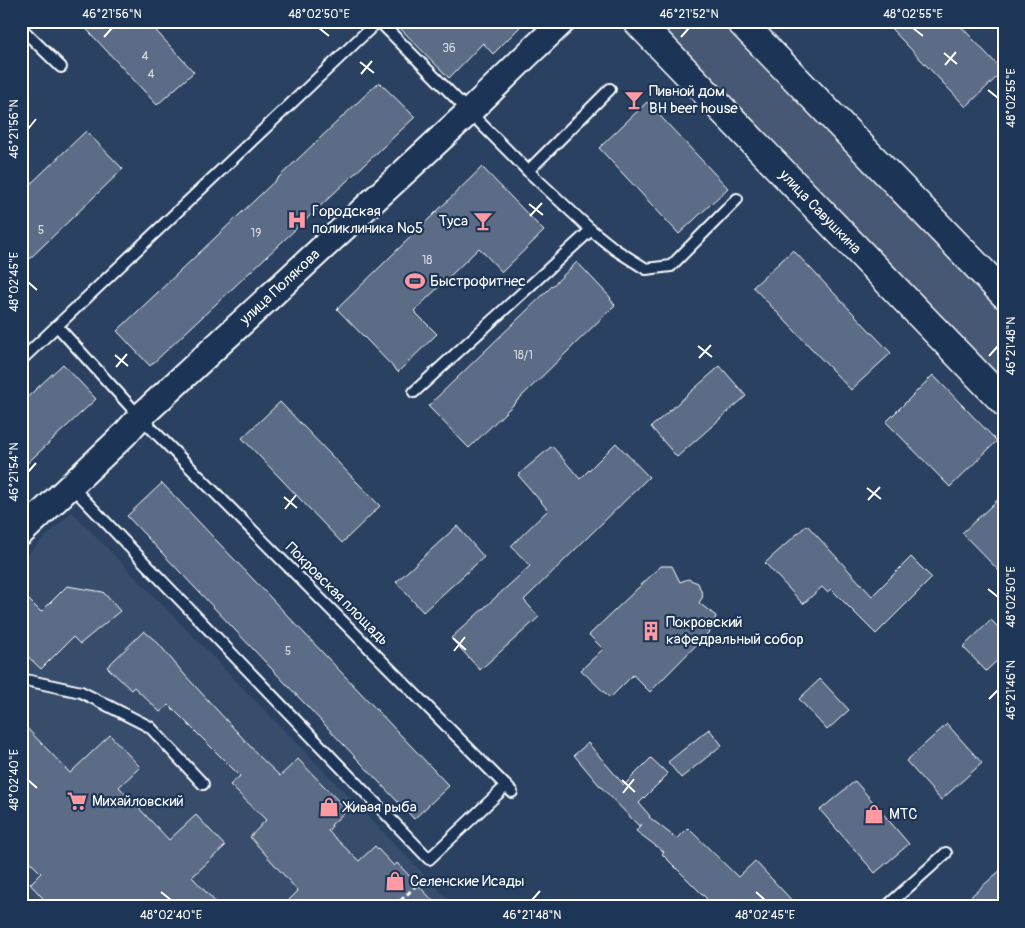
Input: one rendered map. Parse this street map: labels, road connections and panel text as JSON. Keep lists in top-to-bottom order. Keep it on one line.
{"streets":{"highway":["улица Савушкина"],"street":["улица Полякова"],"lane":["Покровская площадь"]},"crossings":[["улица Полякова","Покровская площадь"]],"places":{"bar":["Пивной дом BH beer house","Туса"],"hospital":["Городская поликлиника №5"],"sports":["Быстрофитнес"],"building":["Покровский кафедральный собор"],"supermarket":["Михайловский"],"shop":["Живая рыба","МТС","Селенские Исады"]},"house_numbers":["36","4","4","5","19","18","18/1","5"],"coordinates":["46°21'56\"N","48°02'50\"E","46°21'52\"N","48°02'55\"E","48°02'45\"E","46°21'48\"N","46°21'54\"N","46°21'46\"N","48°02'40\"E"]}
